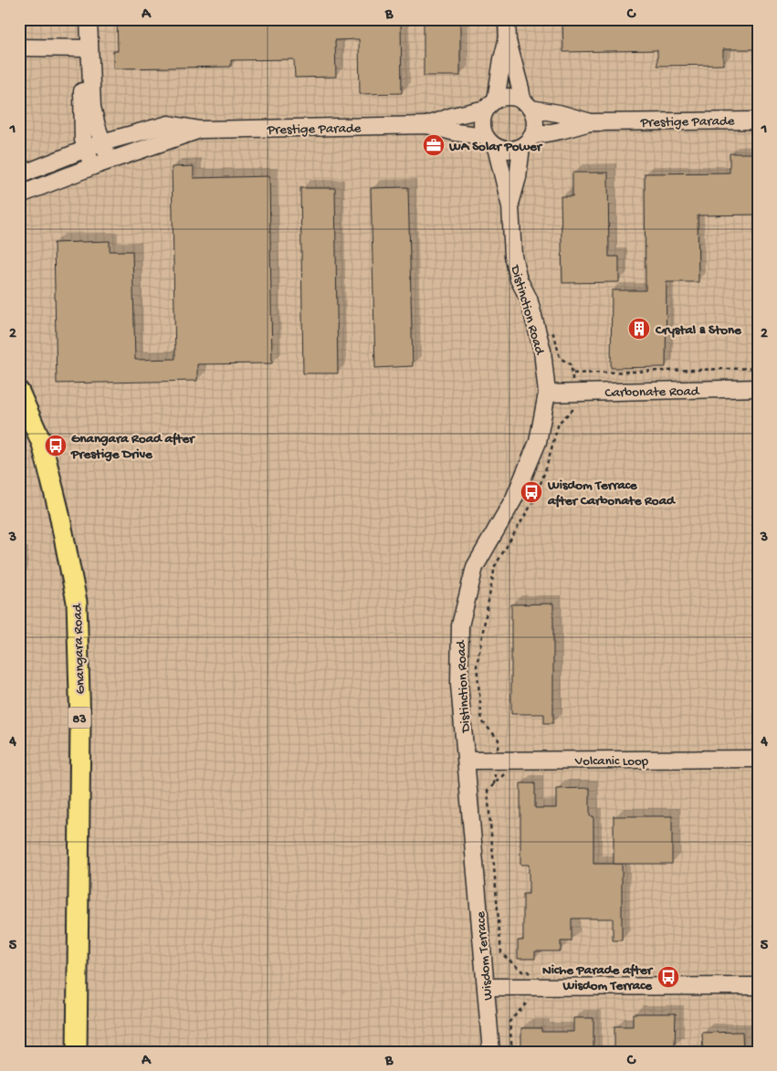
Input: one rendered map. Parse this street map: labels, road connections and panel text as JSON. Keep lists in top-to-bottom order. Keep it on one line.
{"streets":{"main road":["Gnangara Road","83"],"street":["Prestige Parade","Distinction Road","Carbonate Road","Volcanic Loop","Wisdom Terrace"]},"crossings":[["Prestige Parade","Distinction Road"],["Distinction Road","Carbonate Road"],["Distinction Road","Volcanic Loop"],["Distinction Road","Wisdom Terrace"]],"places":{"office":["WA Solar Power"],"building":["Crystal & Stone"],"bus stop":["Gnangara Road after Prestige Drive","Wisdom Terrace after Carbonate Road","Niche Parade after Wisdom Terrace"]},"grid":{"columns":["A","B","C"],"rows":["1","2","3","4","5"]}}
